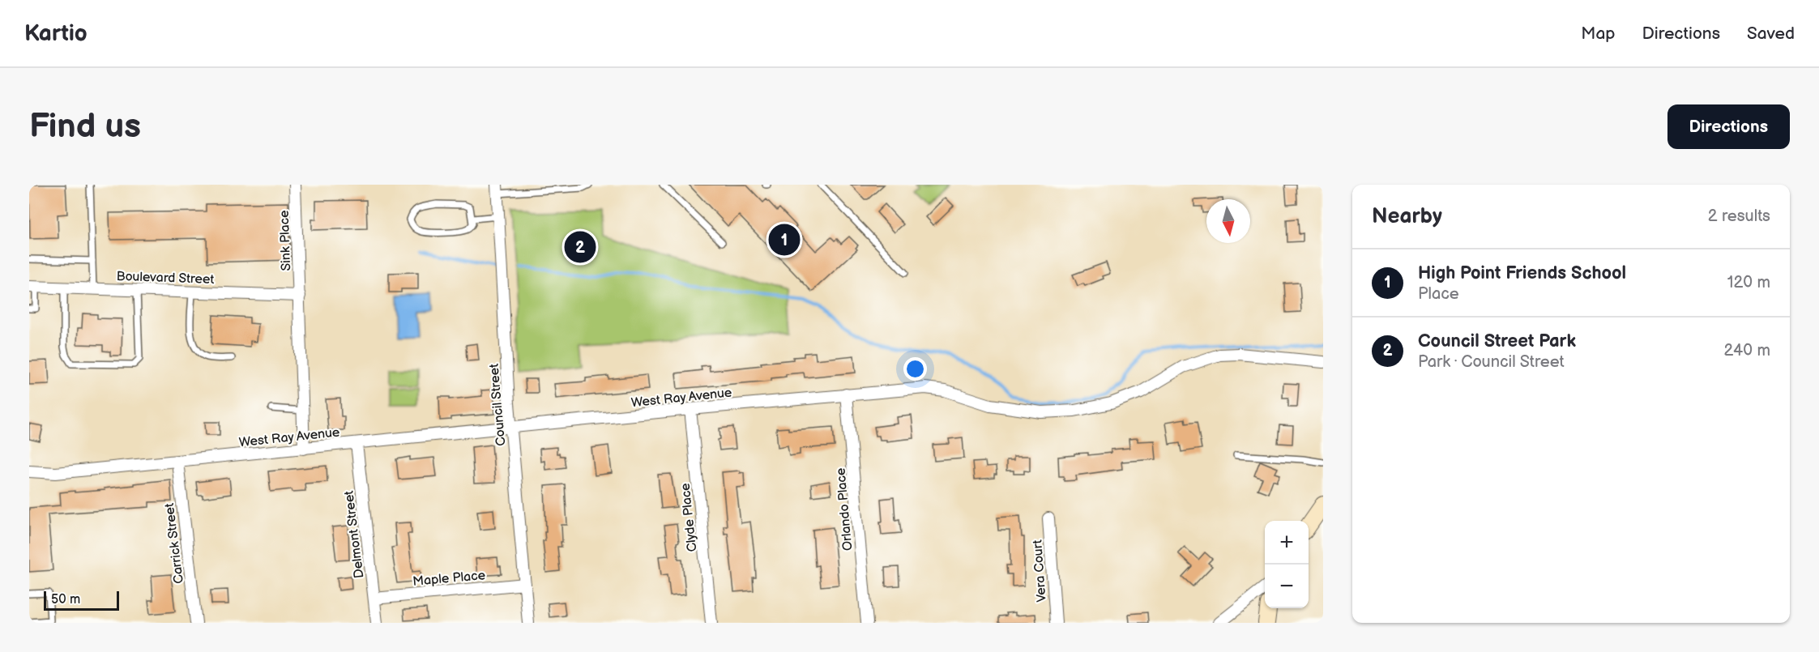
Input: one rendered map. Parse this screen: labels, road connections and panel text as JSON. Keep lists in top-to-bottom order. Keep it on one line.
{"streets":{"street":["Sink Place","Boulevard Street","West Ray Avenue","Council Street","Orlando Place","Clyde Place","Delmont Street","Carrick Street","Vera Court","Maple Place"]},"crossings":[["Sink Place","Boulevard Street"],["West Ray Avenue","Council Street"],["West Ray Avenue","Orlando Place"],["West Ray Avenue","Clyde Place"],["West Ray Avenue","Delmont Street"],["West Ray Avenue","Carrick Street"],["Council Street","Maple Place"],["Delmont Street","Maple Place"]],"scale_bar":"50 m","north":"bottom","page":{"header":"Kartio","nav":["Map","Directions","Saved"],"buttons":"Directions","title":"Find us","heading":["Nearby","2 results"],"pins":["1","2"],"list":[{"mark":"1","name":"High Point Friends School","note":"Place","value":"120 m"},{"mark":"2","name":"Council Street Park","note":"Park · Council Street","value":"240 m"}],"map_buttons":["+","−"],"scale":"50 m"}}
